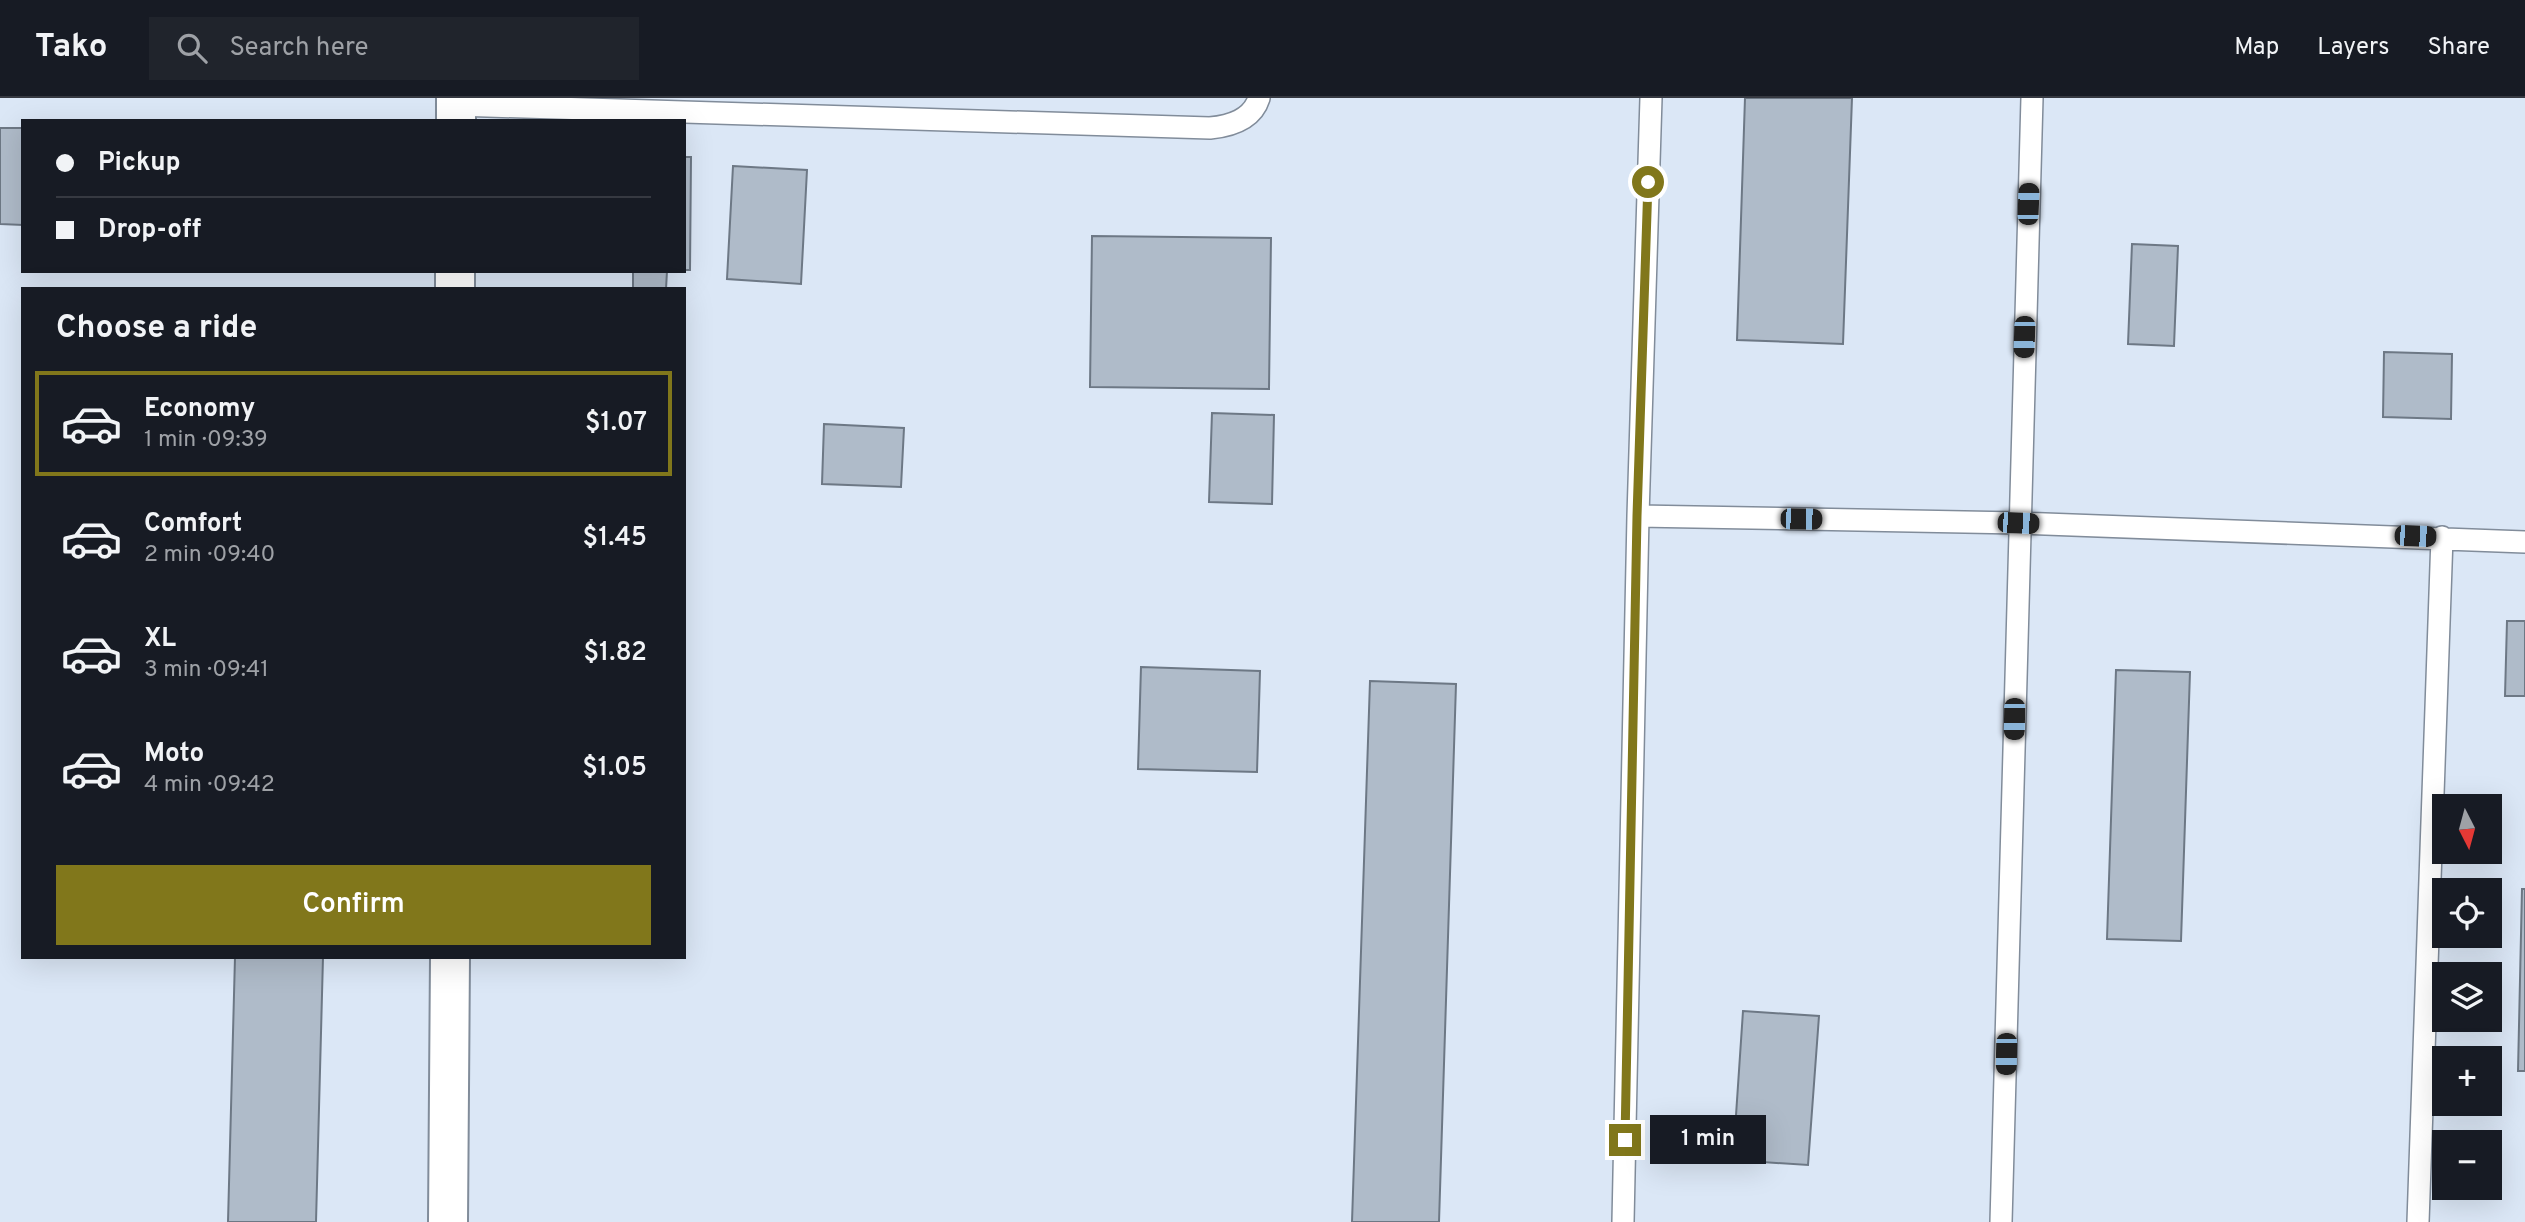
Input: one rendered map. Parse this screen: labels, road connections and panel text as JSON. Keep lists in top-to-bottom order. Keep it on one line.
{"north":"bottom","page":{"header":"Tako","search":"Search here","nav":["Map","Layers","Share"],"banner":["Pickup","Drop-off"],"heading":"Choose a ride","list":[{"name":"Economy","note":"1 min · 09:39","value":"$1.07"},{"name":"Comfort","note":"2 min · 09:40","value":"$1.45"},{"name":"XL","note":"3 min · 09:41","value":"$1.82"},{"name":"Moto","note":"4 min · 09:42","value":"$1.05"}],"map_buttons":["+","−"],"buttons":"Confirm","bubble":"1 min"}}
